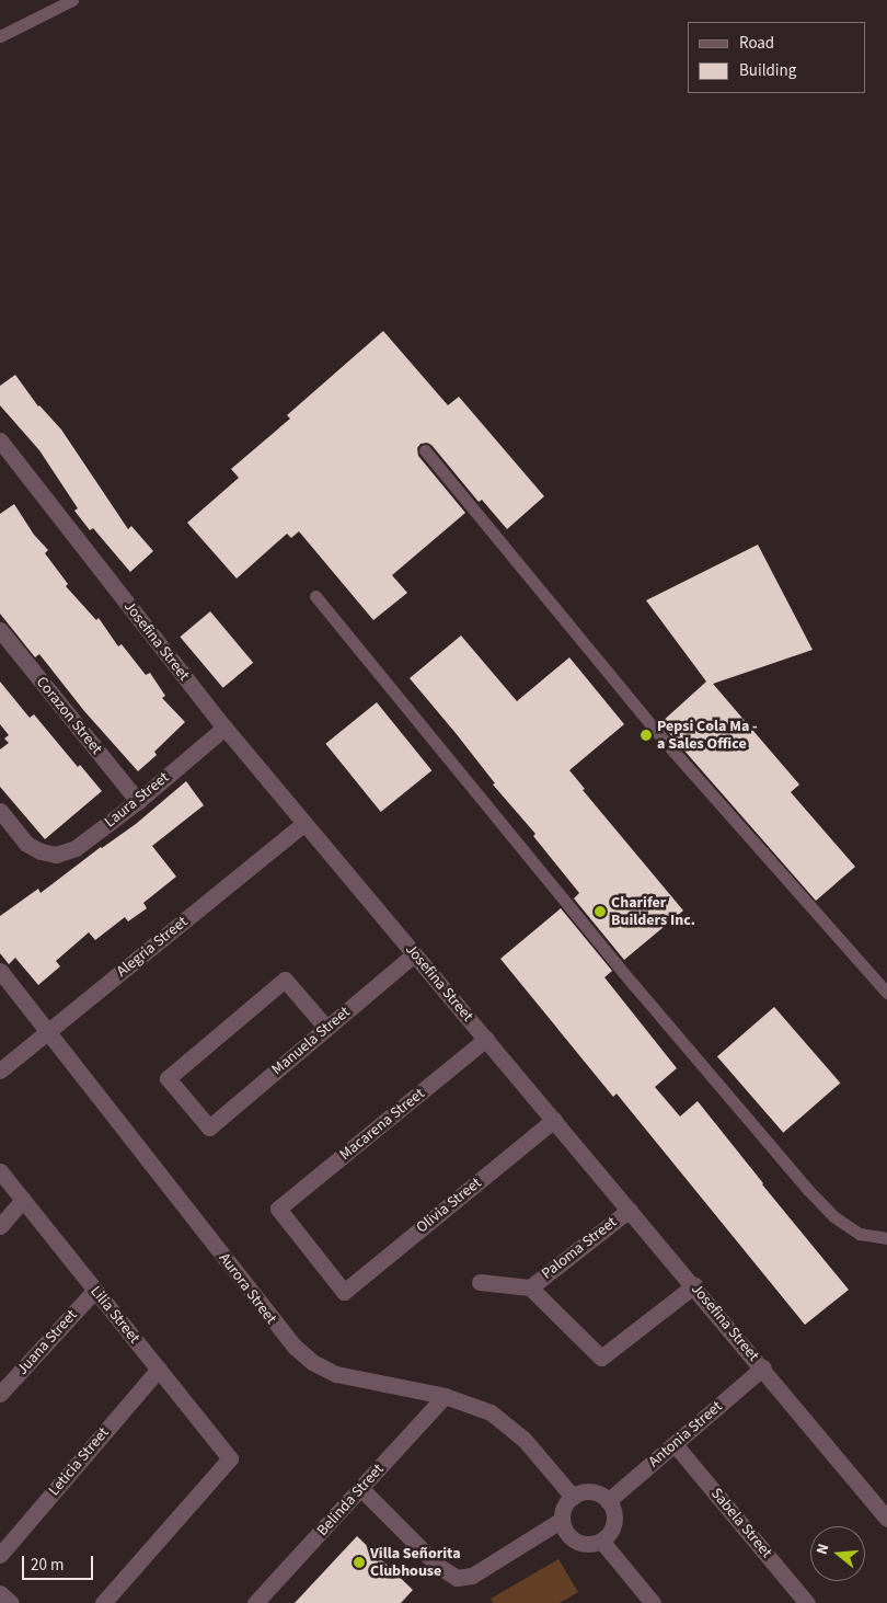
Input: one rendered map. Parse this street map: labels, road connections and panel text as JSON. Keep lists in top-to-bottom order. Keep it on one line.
{"streets":{"street":["Josefina Street","Corazon Street","Laura Street","Alegria Street","Manuela Street","Macarena Street","Olivia Street","Paloma Street","Aurora Street","Lilia Street","Juana Street","Antonia Street","Leticia Street","Belinda Street","Sabela Street"]},"crossings":[["Josefina Street","Laura Street"],["Josefina Street","Alegria Street"],["Josefina Street","Manuela Street"],["Josefina Street","Macarena Street"],["Josefina Street","Olivia Street"],["Josefina Street","Paloma Street"],["Josefina Street","Antonia Street"],["Corazon Street","Laura Street"],["Alegria Street","Aurora Street"],["Macarena Street","Olivia Street"],["Aurora Street","Antonia Street"],["Aurora Street","Belinda Street"],["Lilia Street","Juana Street"],["Lilia Street","Leticia Street"],["Antonia Street","Sabela Street"]],"places":["Pepsi Cola Ma - a Sales Office","Charifer Builders Inc.","Villa Señorita Clubhouse"],"legend":["Road","Building"],"scale_bar":"20 m","north":"left"}
